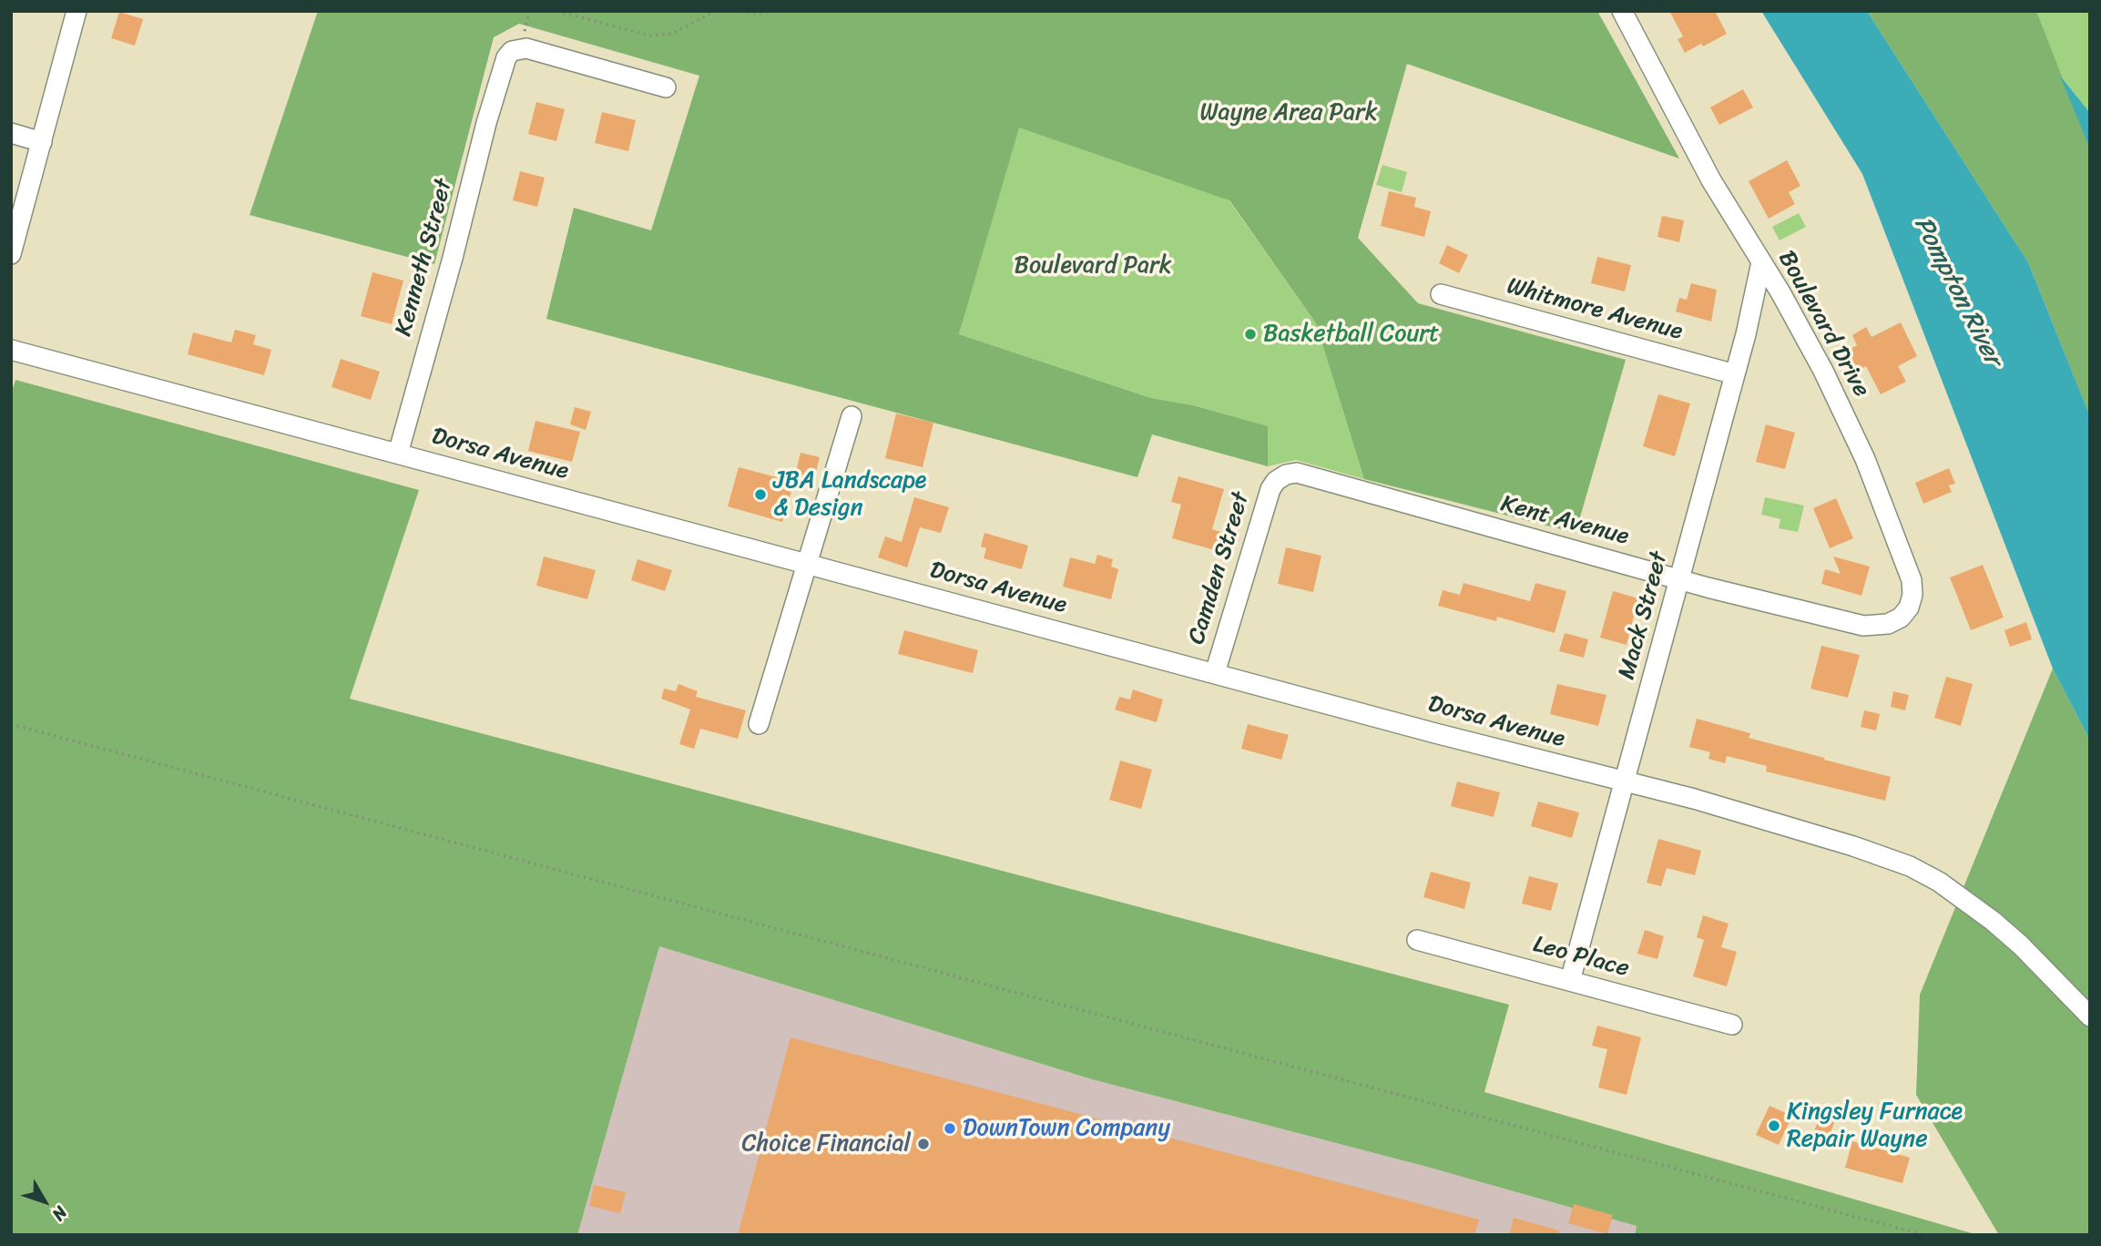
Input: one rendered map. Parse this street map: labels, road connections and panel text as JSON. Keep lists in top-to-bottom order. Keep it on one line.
{"streets":{"street":["Kenneth Street","Whitmore Avenue","Boulevard Drive","Dorsa Avenue","Kent Avenue","Camden Street","Mack Street","Leo Place"]},"crossings":[["Kenneth Street","Dorsa Avenue"],["Whitmore Avenue","Mack Street"],["Boulevard Drive","Kent Avenue"],["Boulevard Drive","Mack Street"],["Dorsa Avenue","Camden Street"],["Dorsa Avenue","Mack Street"],["Kent Avenue","Camden Street"],["Kent Avenue","Mack Street"],["Mack Street","Leo Place"]],"water":["Pompton River"],"parks":["Wayne Area Park","Boulevard Park"],"places":["Basketball Court","JBA Landscape & Design","Kingsley Furnace Repair Wayne","DownTown Company","Choice Financial"],"north":"bottom right"}
